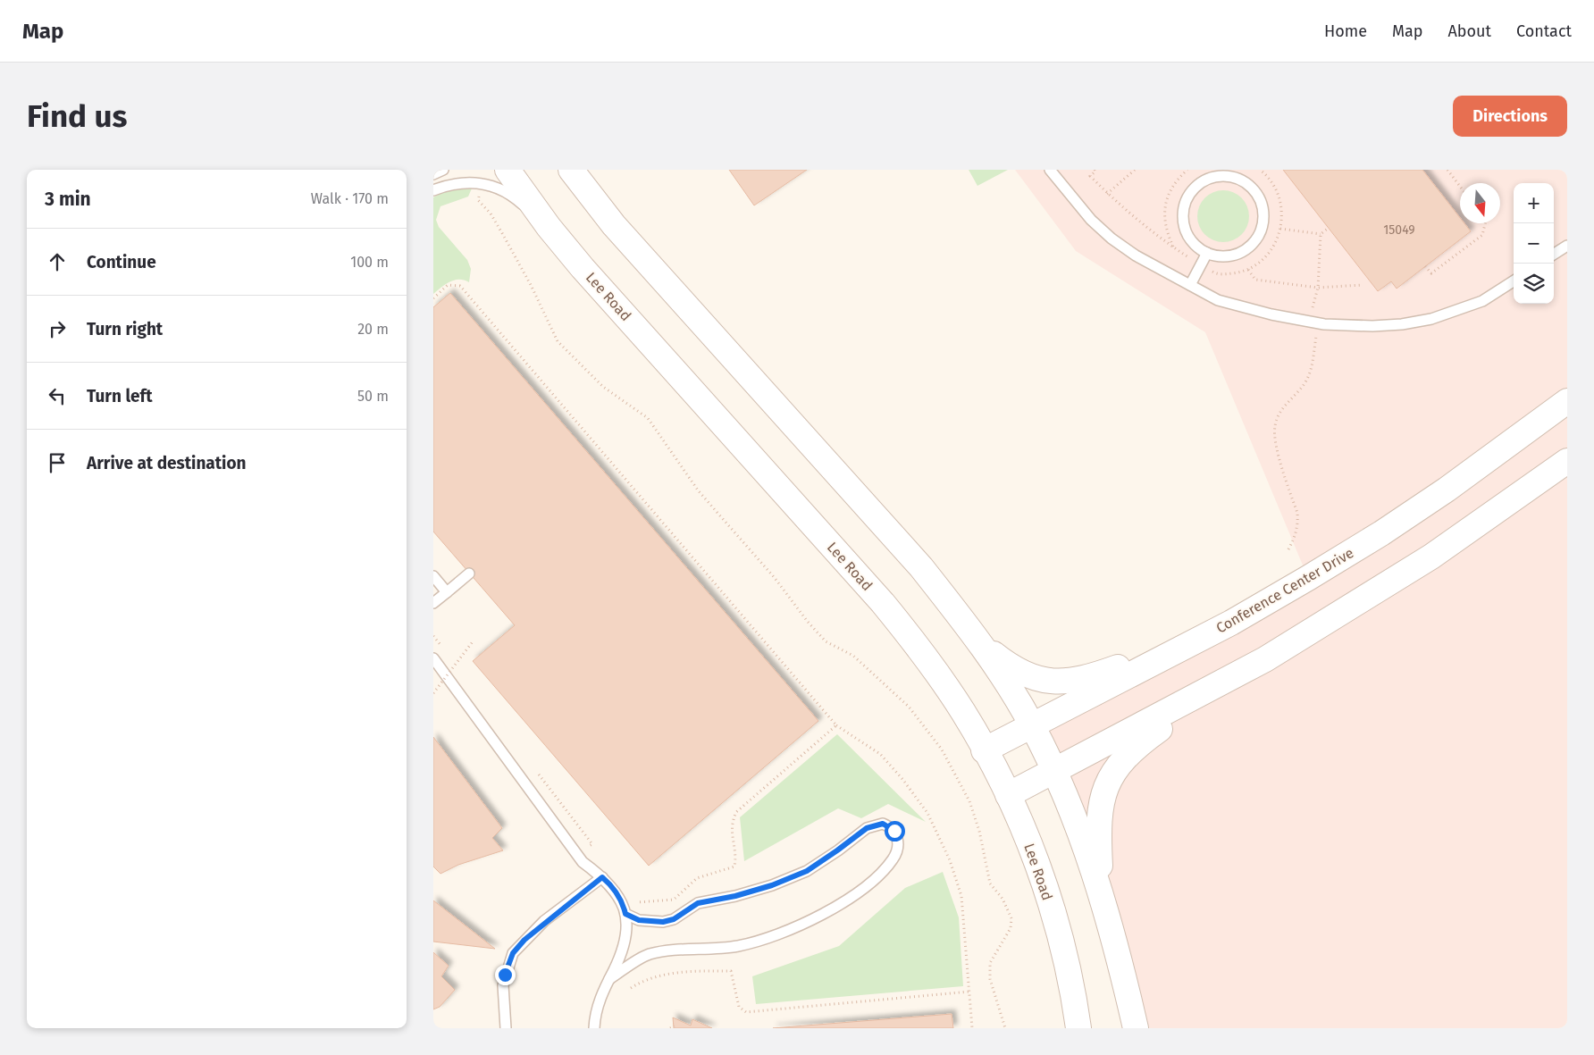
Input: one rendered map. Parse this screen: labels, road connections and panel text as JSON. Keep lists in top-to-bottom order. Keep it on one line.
{"streets":{"street":["Lee Road","Conference Center Drive"]},"crossings":[["Lee Road","Conference Center Drive"]],"house_numbers":["15049"],"north":"bottom","page":{"header":"Map","nav":["Home","Map","About","Contact"],"buttons":"Directions","title":"Find us","heading":["3 min","Walk · 170 m"],"map_buttons":["+","−"],"list":[["Continue","100 m"],["Turn right","20 m"],["Turn left","50 m"],"Arrive at destination"]}}
